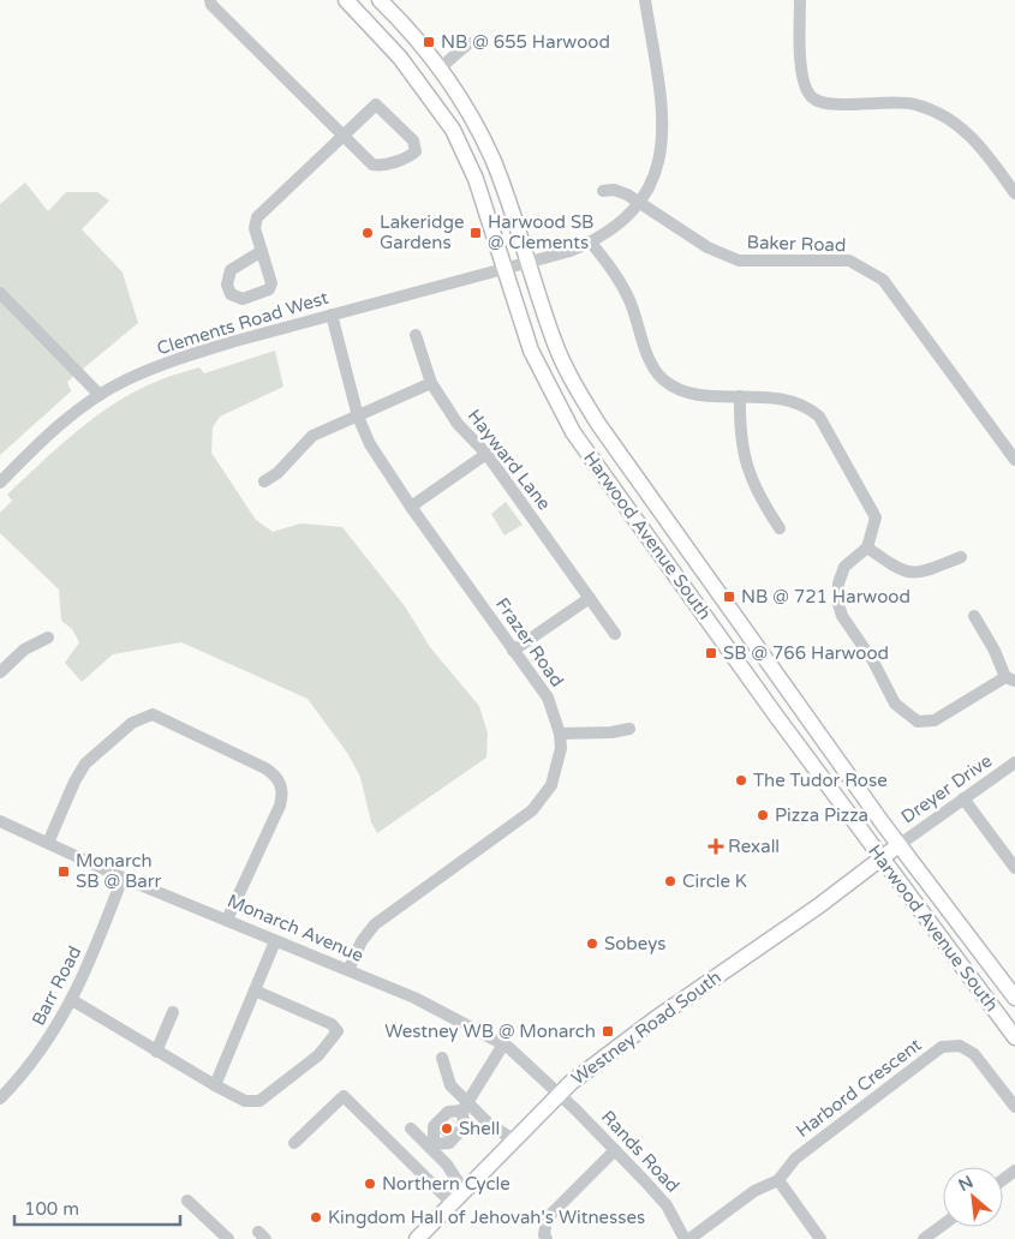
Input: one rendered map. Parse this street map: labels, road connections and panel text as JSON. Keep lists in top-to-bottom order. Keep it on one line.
{"streets":{"main road":["Harwood Avenue South","Westney Road South"],"street":["Baker Road","Clements Road West","Hayward Lane","Frazer Road","Dreyer Drive","Monarch Avenue","Barr Road","Harbord Crescent","Rands Road"]},"crossings":[["Baker Road","Clements Road West"],["Clements Road West","Harwood Avenue South"],["Clements Road West","Frazer Road"],["Harwood Avenue South","Dreyer Drive"],["Harwood Avenue South","Westney Road South"],["Frazer Road","Monarch Avenue"],["Dreyer Drive","Westney Road South"],["Monarch Avenue","Barr Road"],["Monarch Avenue","Westney Road South"],["Monarch Avenue","Rands Road"],["Westney Road South","Rands Road"]],"places":{"transit":["NB @ 655 Harwood","Harwood SB @ Clements","NB @ 721 Harwood","SB @ 766 Harwood","Monarch SB @ Barr","Westney WB @ Monarch"],"other":["Lakeridge Gardens","The Tudor Rose","Pizza Pizza","Circle K","Sobeys","Shell","Northern Cycle","Kingdom Hall of Jehovah's Witnesses"],"health":["Rexall"]},"scale_bar":"100 m","north":"top left"}
